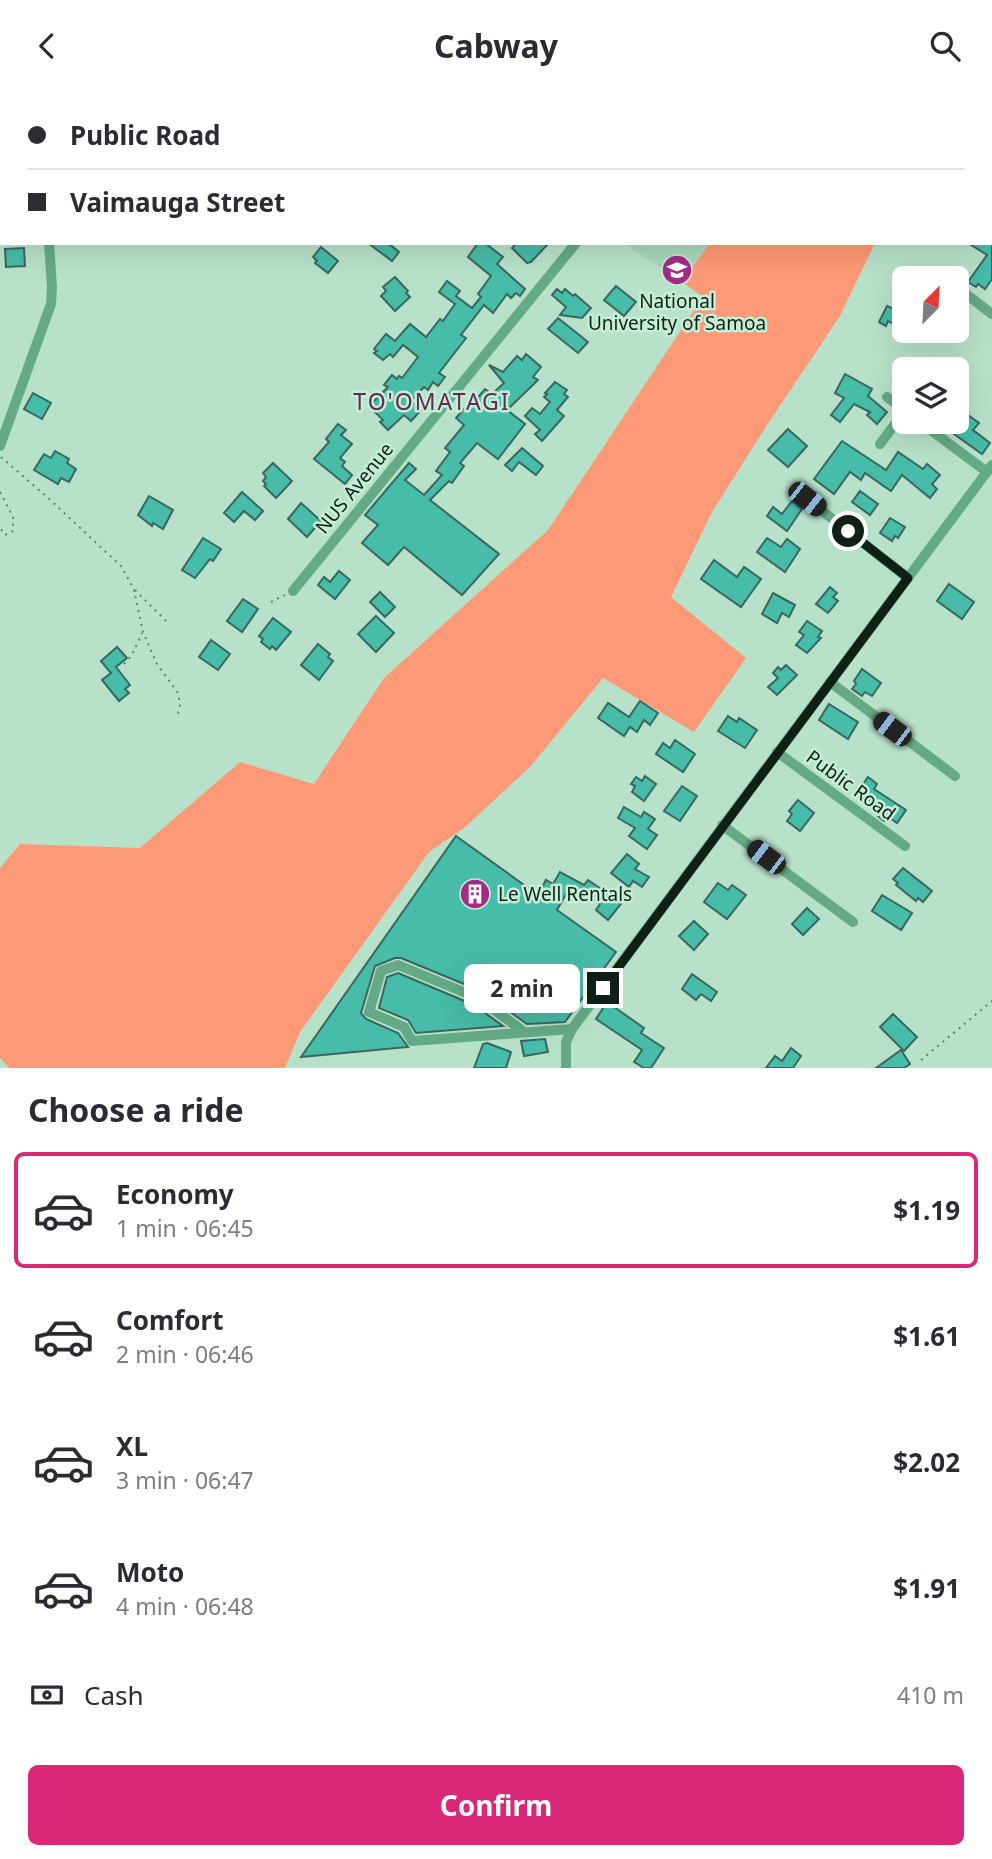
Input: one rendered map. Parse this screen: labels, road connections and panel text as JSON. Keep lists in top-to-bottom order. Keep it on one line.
{"streets":{"street":["NUS Avenue","Public Road"]},"districts":["TO'OMATAGI"],"places":{"school or university":["National University of Samoa"],"building":["Le Well Rentals"]},"north":"top right","page":{"header":"Cabway","banner":["Public Road","Vaimauga Street"],"bubble":"2 min","heading":"Choose a ride","list":[{"name":"Economy","note":"1 min · 06:45","value":"$1.19"},{"name":"Comfort","note":"2 min · 06:46","value":"$1.61"},{"name":"XL","note":"3 min · 06:47","value":"$2.02"},{"name":"Moto","note":"4 min · 06:48","value":"$1.91"}],"pay":["Cash","410 m"],"buttons":"Confirm"}}
